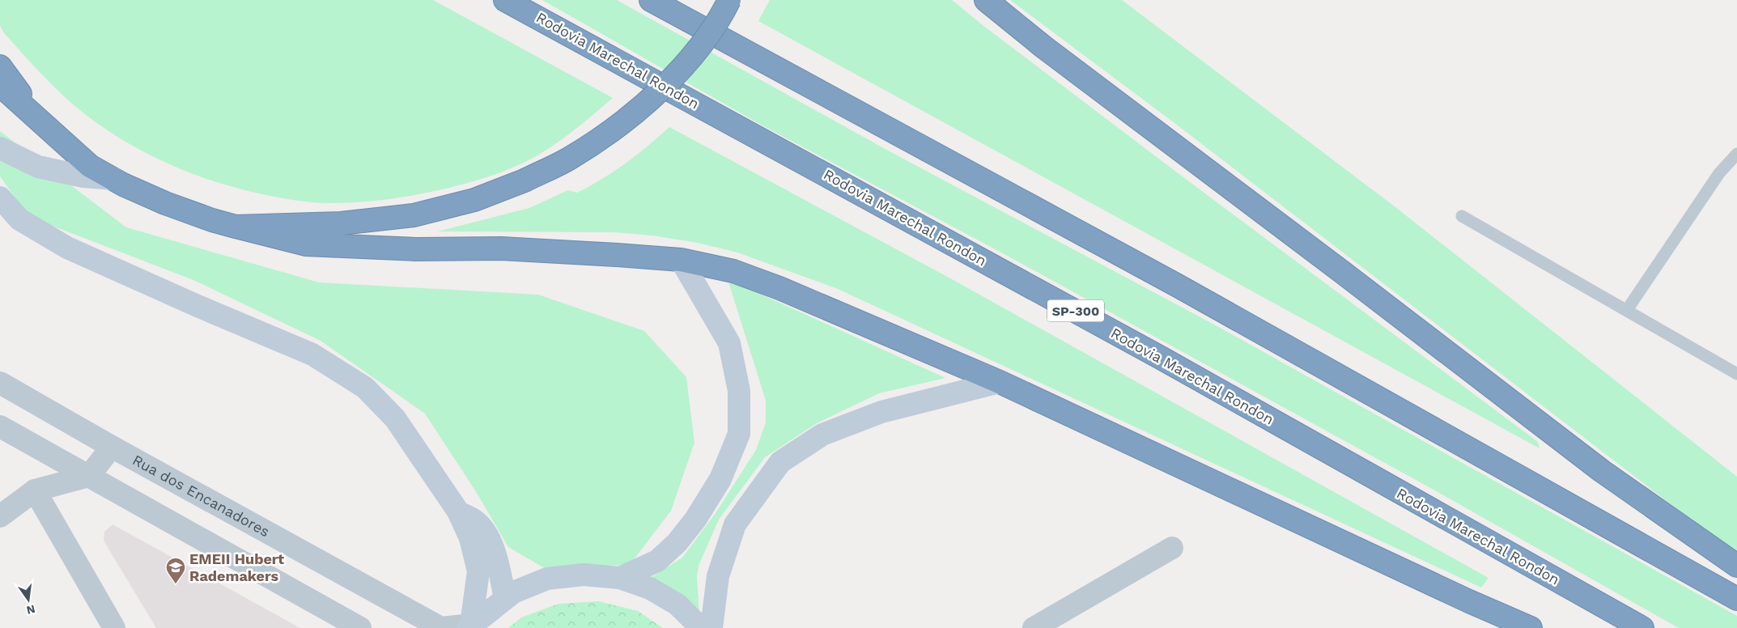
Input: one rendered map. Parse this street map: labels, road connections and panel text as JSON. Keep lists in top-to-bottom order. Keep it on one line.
{"streets":{"highway":["Rodovia Marechal Rondon","SP-300"],"street":["Rua dos Encanadores"]},"places":{"school or university":["EMEII Hubert Rademakers"]},"north":"bottom"}
